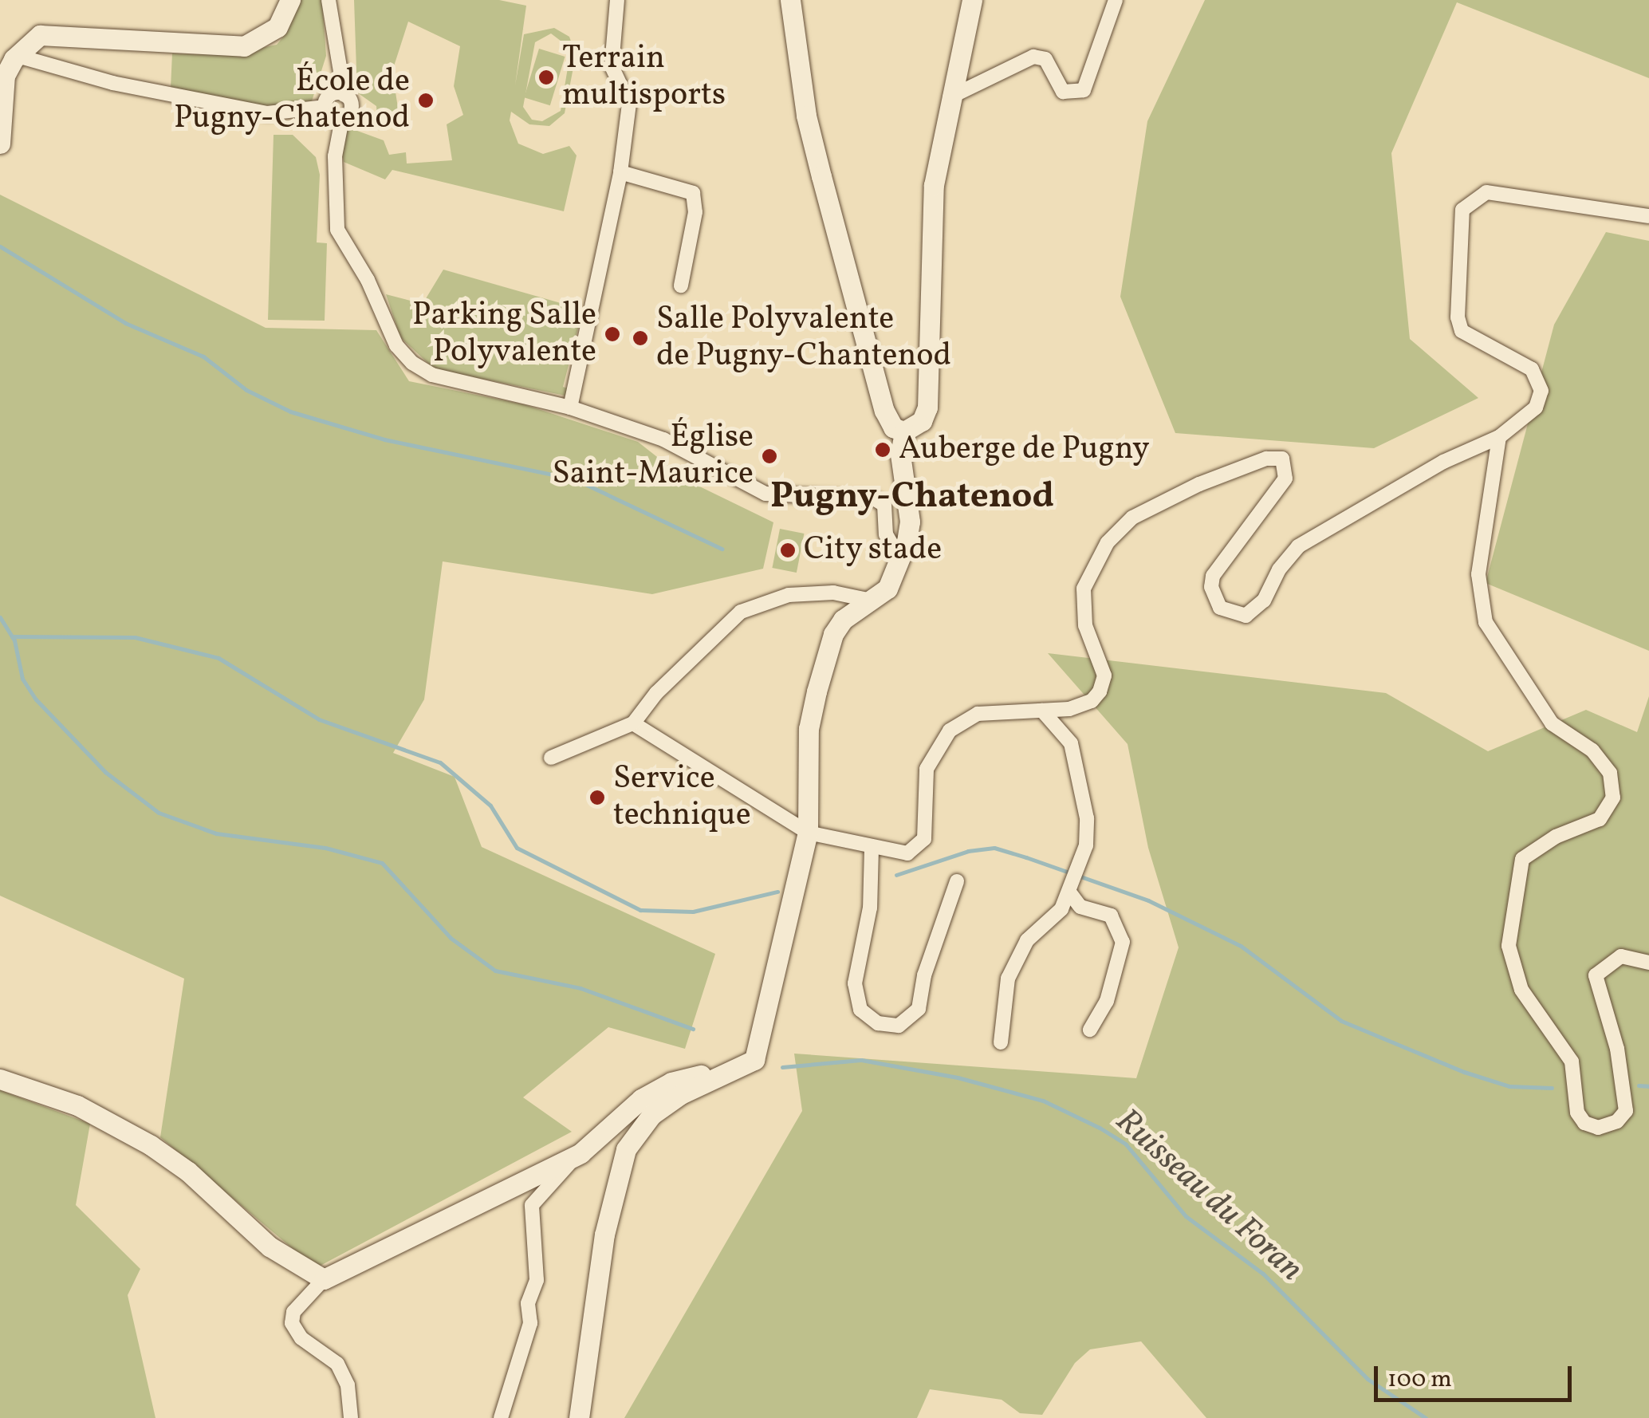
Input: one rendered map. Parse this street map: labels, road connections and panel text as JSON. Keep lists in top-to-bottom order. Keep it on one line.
{"districts":["Pugny-Chatenod"],"water":["Ruisseau du Foran"],"places":["Terrain multisports","École de Pugny-Chatenod","Parking Salle Polyvalente","Salle Polyvalente de Pugny-Chantenod","Auberge de Pugny","Église Saint-Maurice","City stade","Service technique"],"scale_bar":"100 m"}
